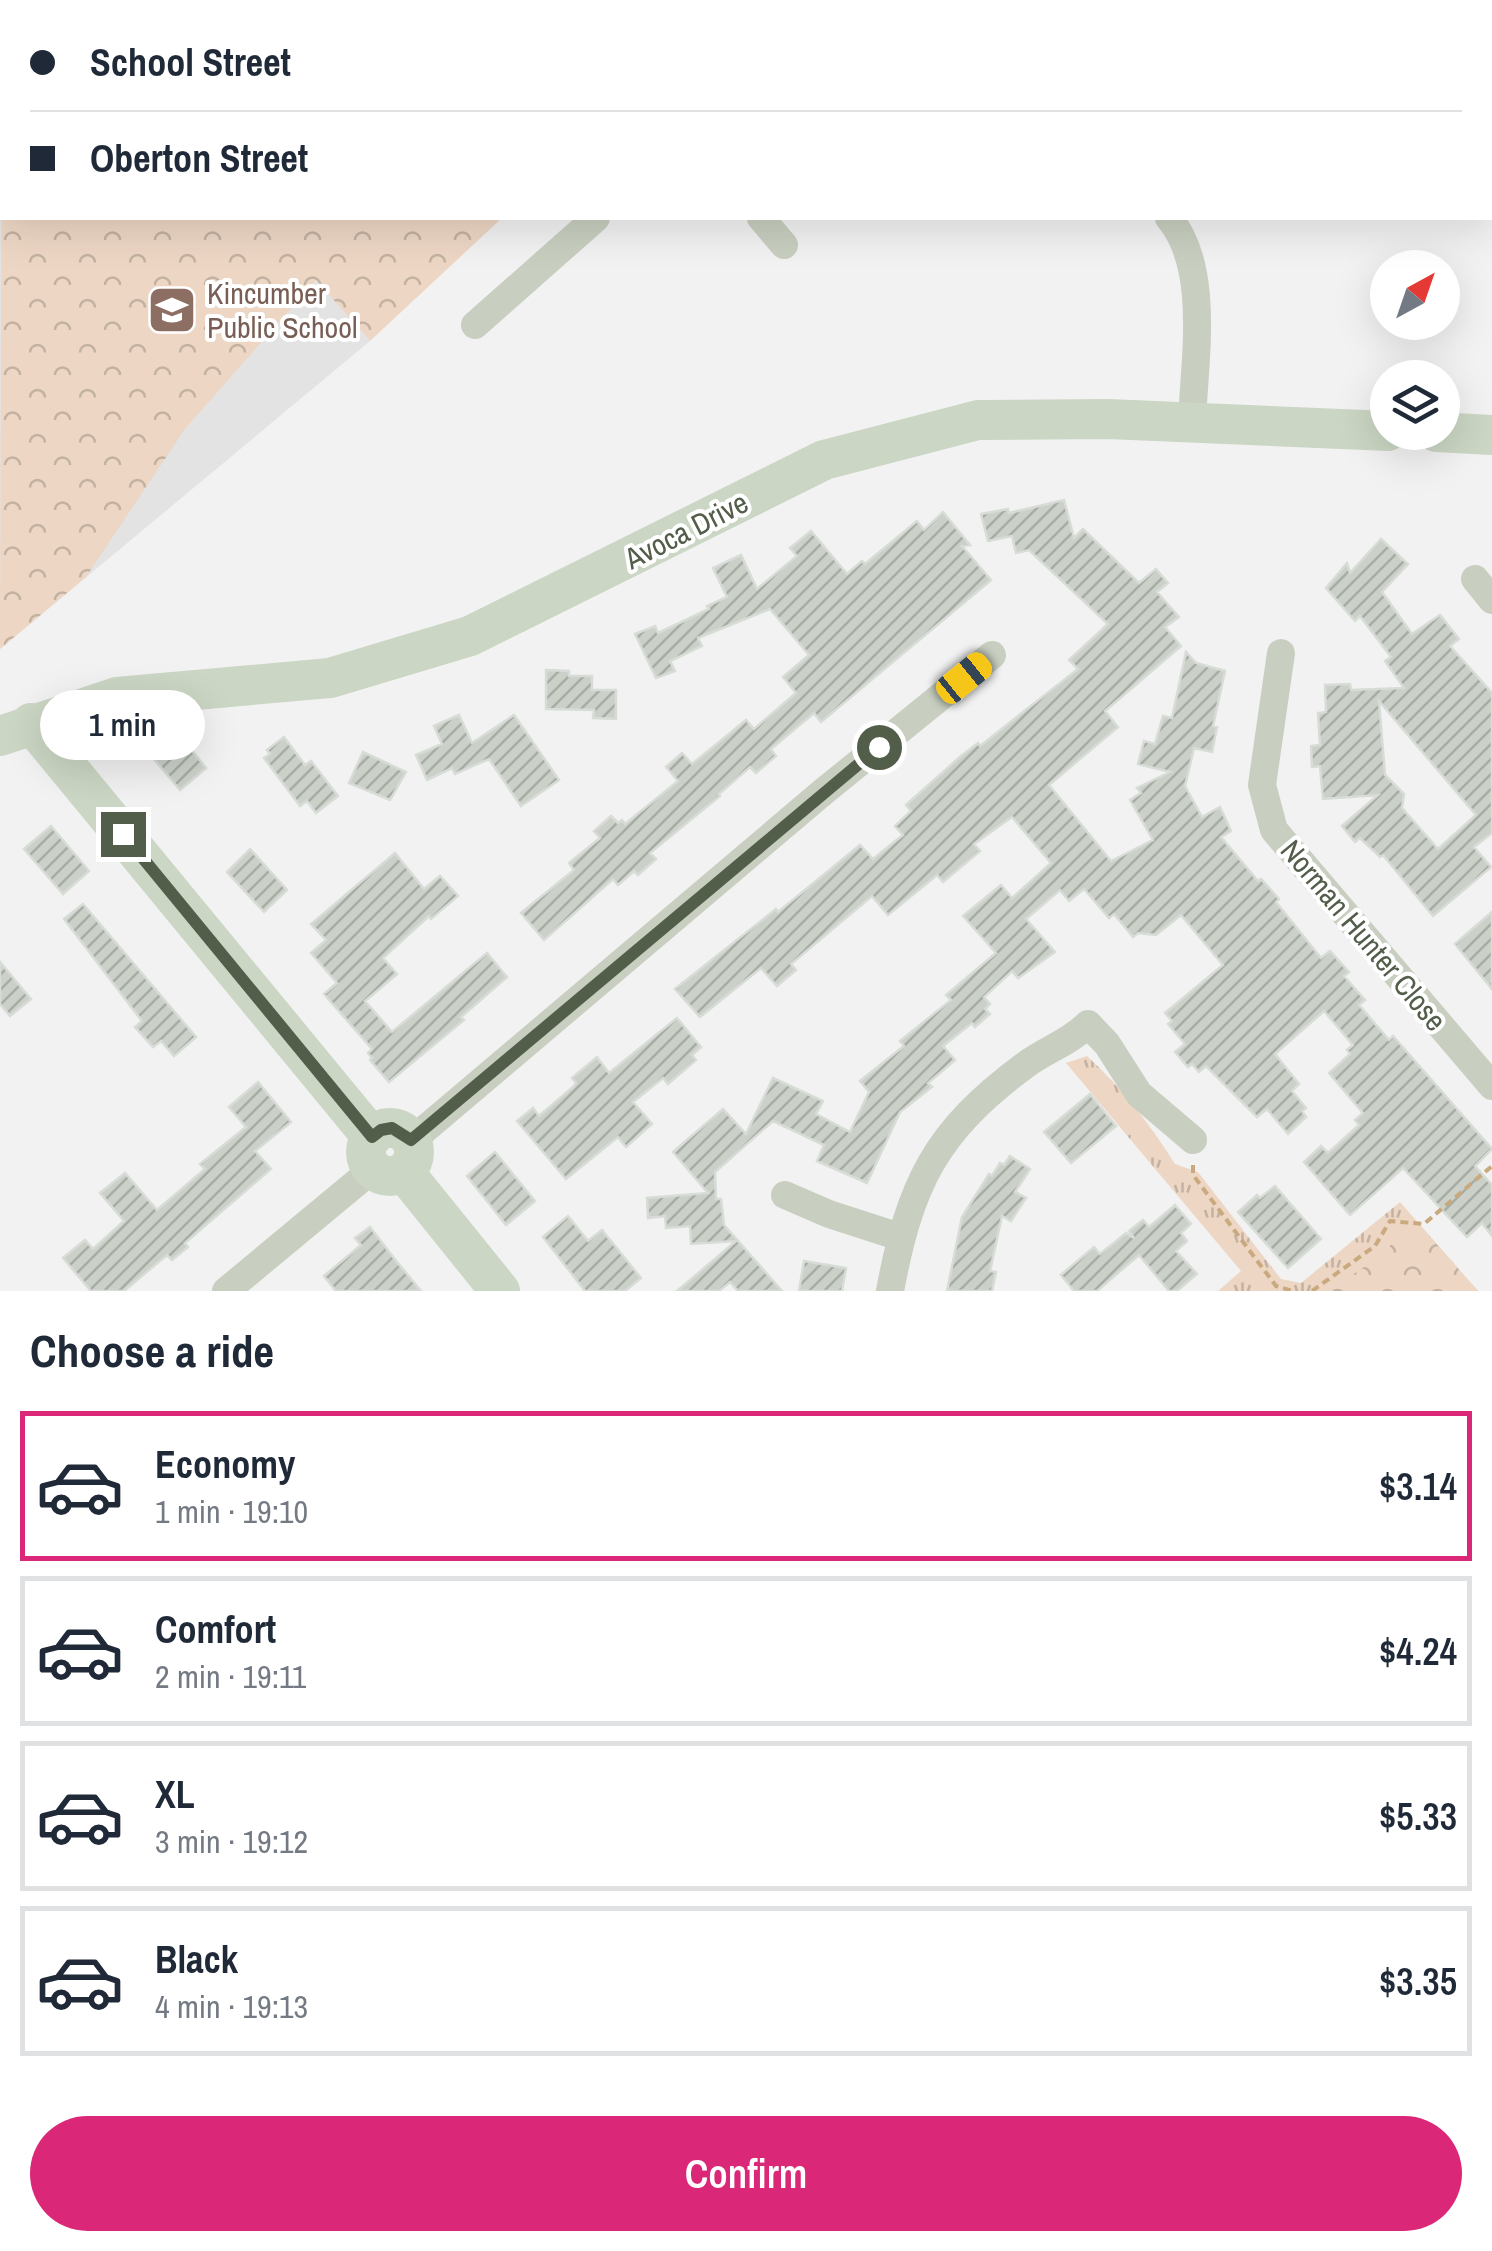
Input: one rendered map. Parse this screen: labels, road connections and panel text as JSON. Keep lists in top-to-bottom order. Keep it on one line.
{"streets":{"main road":["Avoca Drive"],"street":["Norman Hunter Close"]},"places":{"school or university":["Kincumber Public School"]},"north":"top right","page":{"banner":["School Street","Oberton Street"],"bubble":"1 min","heading":"Choose a ride","list":[{"name":"Economy","note":"1 min · 19:10","value":"$3.14"},{"name":"Comfort","note":"2 min · 19:11","value":"$4.24"},{"name":"XL","note":"3 min · 19:12","value":"$5.33"},{"name":"Black","note":"4 min · 19:13","value":"$3.35"}],"buttons":"Confirm"}}
